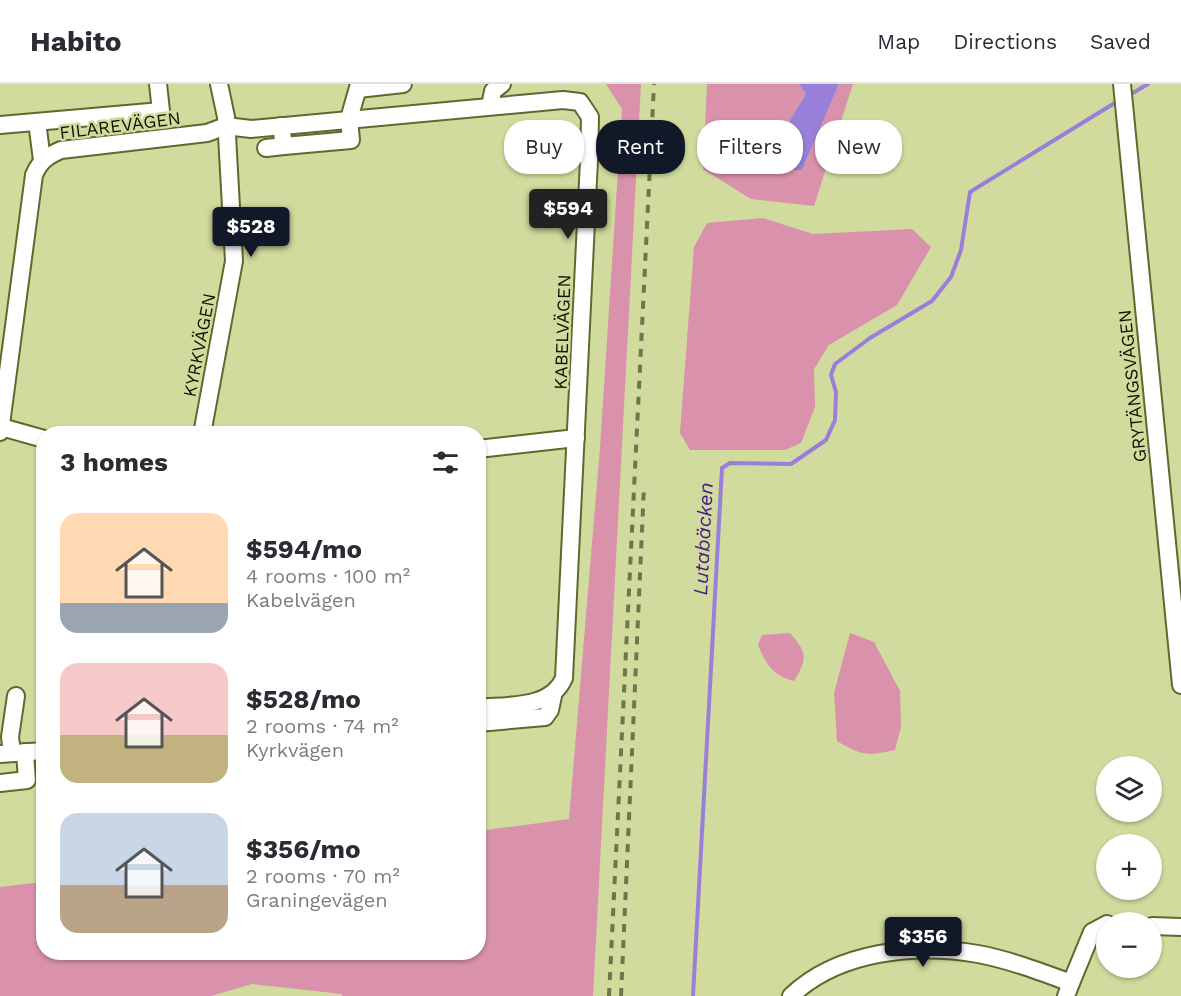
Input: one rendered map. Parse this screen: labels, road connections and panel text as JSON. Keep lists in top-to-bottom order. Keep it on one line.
{"streets":{"street":["FILAREVÄGEN","KABELVÄGEN","KYRKVÄGEN","GRYTÄNGSVÄGEN"]},"crossings":[["FILAREVÄGEN","KABELVÄGEN"],["FILAREVÄGEN","KYRKVÄGEN"],["KABELVÄGEN","KYRKVÄGEN"]],"water":["Lutabäcken"],"page":{"header":"Habito","nav":["Map","Directions","Saved"],"chip":["Buy","Rent","Filters","New"],"price":["$594","$528","$356"],"heading":"3 homes","list":[{"name":"$594/mo","note":"4 rooms · 100 m² · Kabelvägen"},{"name":"$528/mo","note":"2 rooms · 74 m² · Kyrkvägen"},{"name":"$356/mo","note":"2 rooms · 70 m² · Graningevägen"}],"map_buttons":["+","−"]}}
